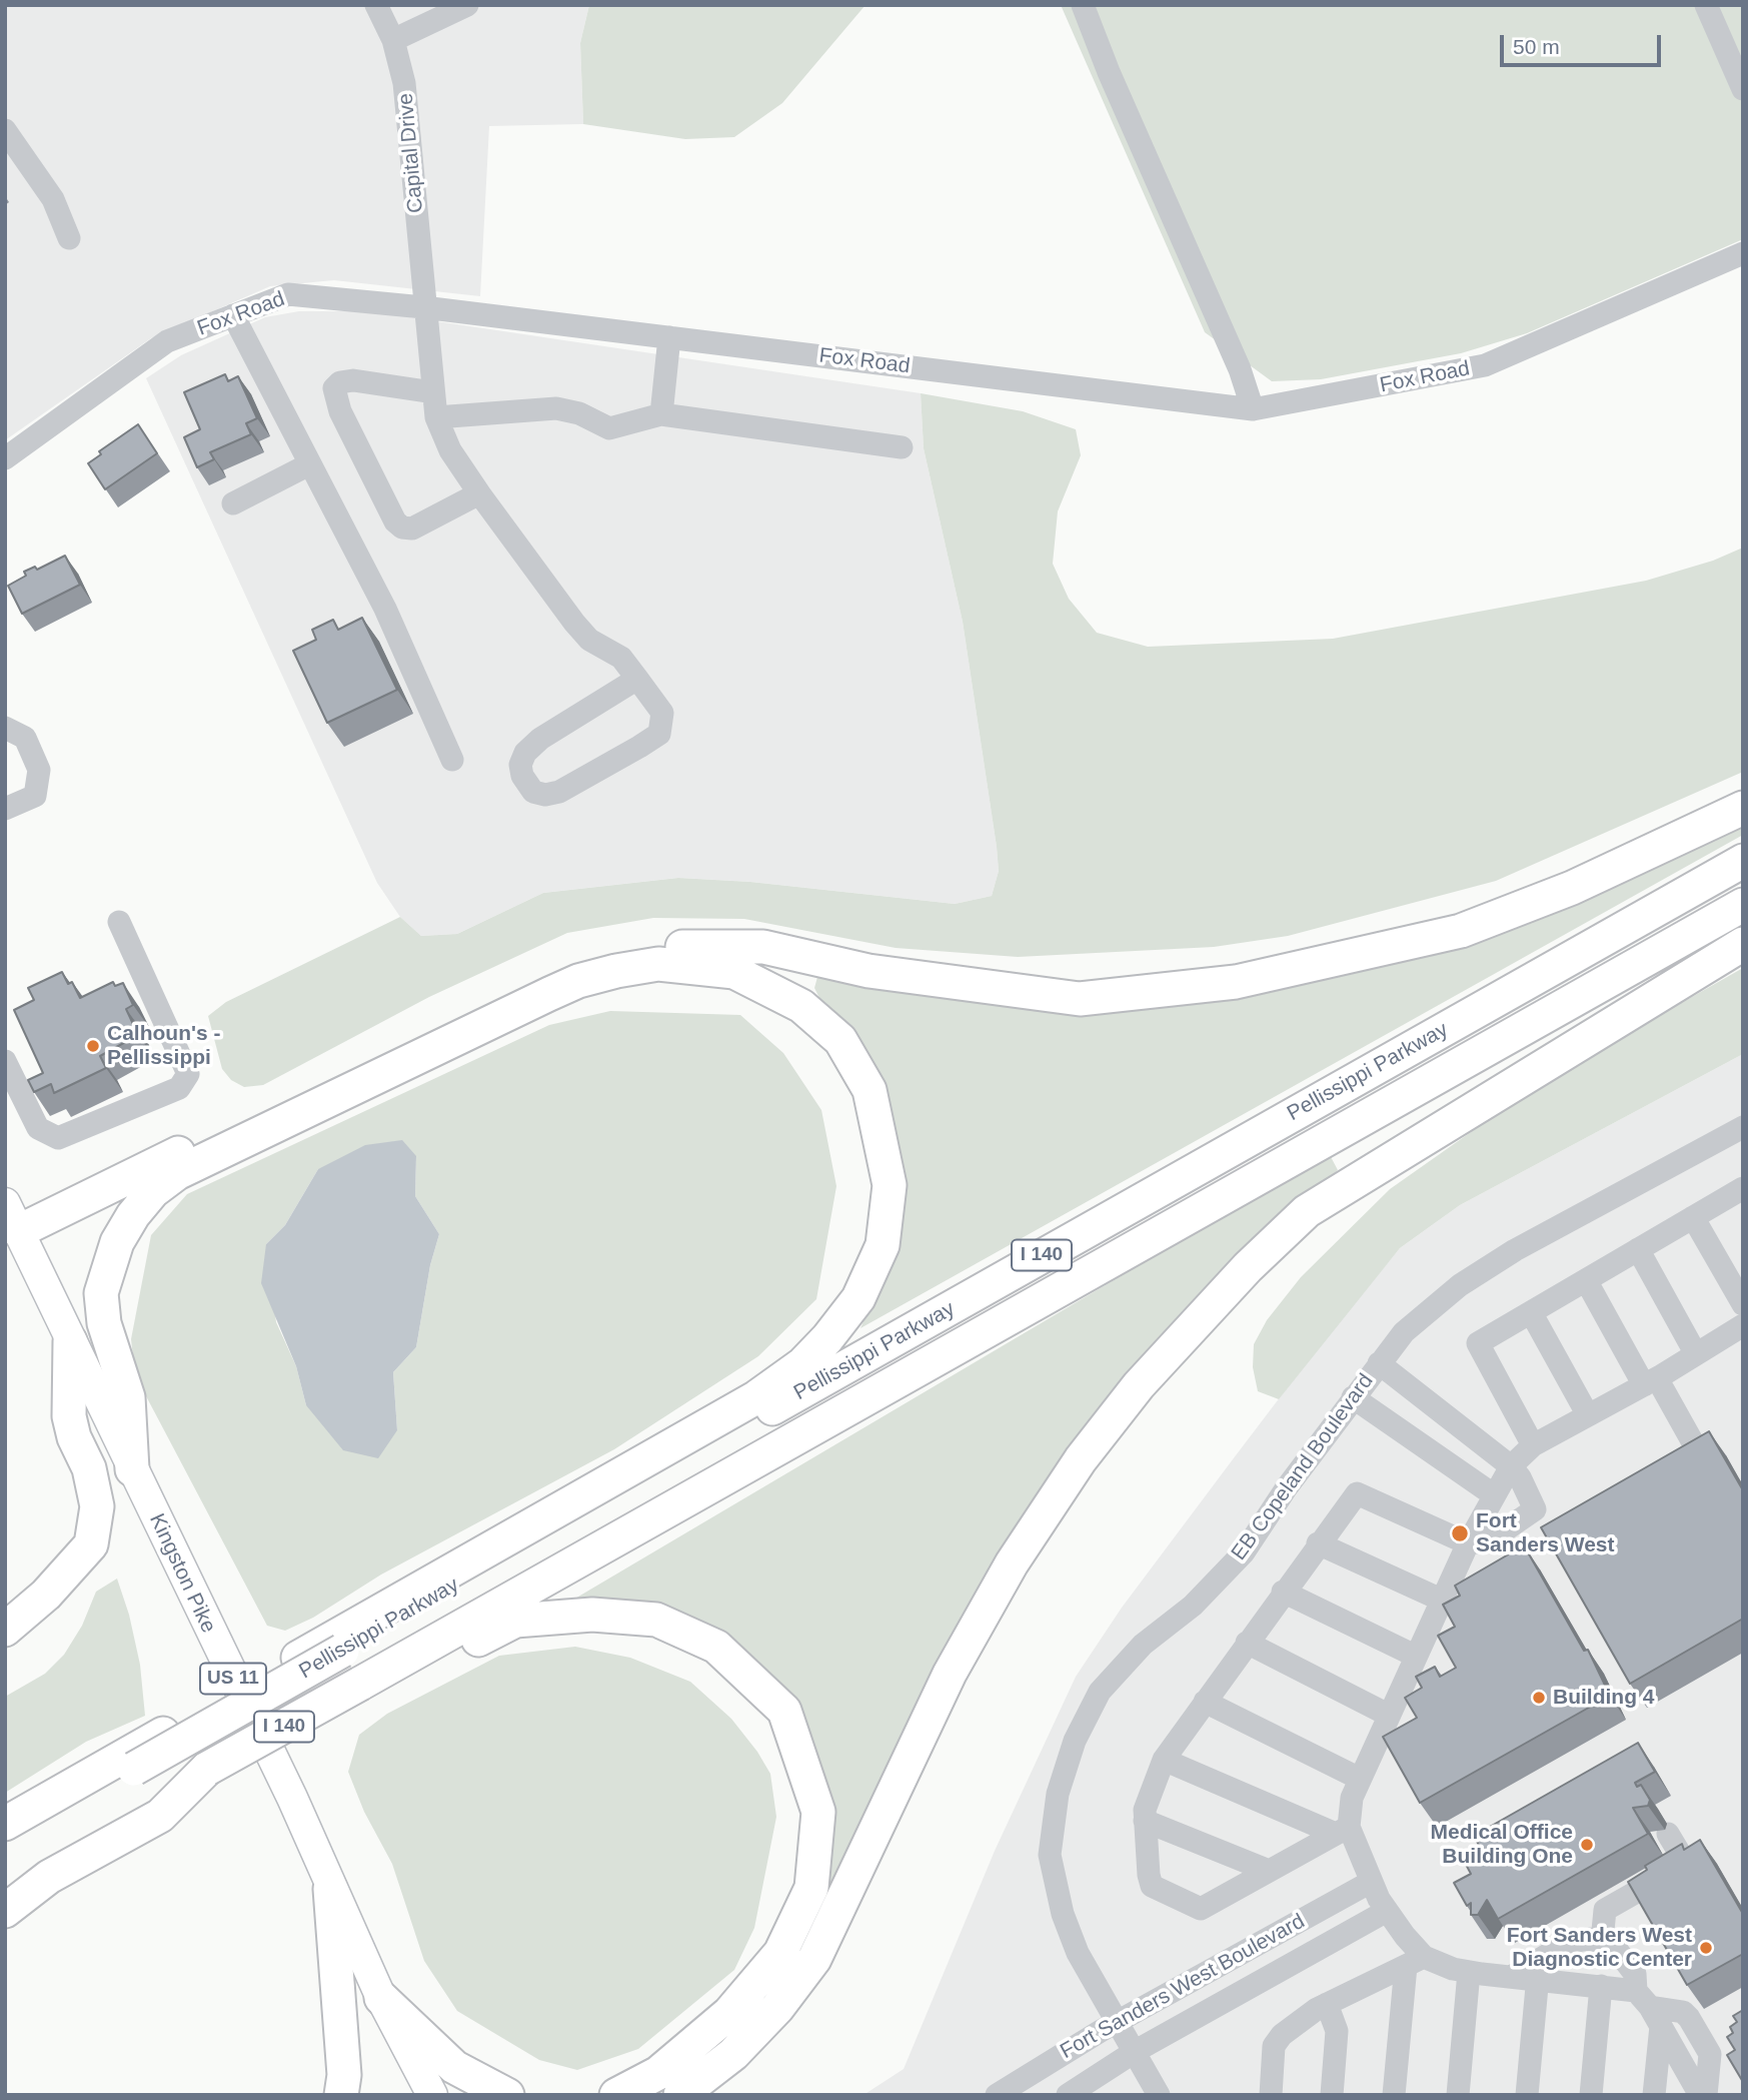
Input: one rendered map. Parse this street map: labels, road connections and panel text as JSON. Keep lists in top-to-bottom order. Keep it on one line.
{"streets":{"highway":["Pellissippi Parkway","I 140"],"main road":["Kingston Pike","US 11"],"street":["Capital Drive","Fox Road","EB Copeland Boulevard","Fort Sanders West Boulevard"]},"crossings":[["Capital Drive","Fox Road"],["EB Copeland Boulevard","Fort Sanders West Boulevard"]],"places":["Calhoun's - Pellissippi","Fort Sanders West","Building 4","Medical Office Building One","Fort Sanders West Diagnostic Center"],"scale_bar":"50 m"}
